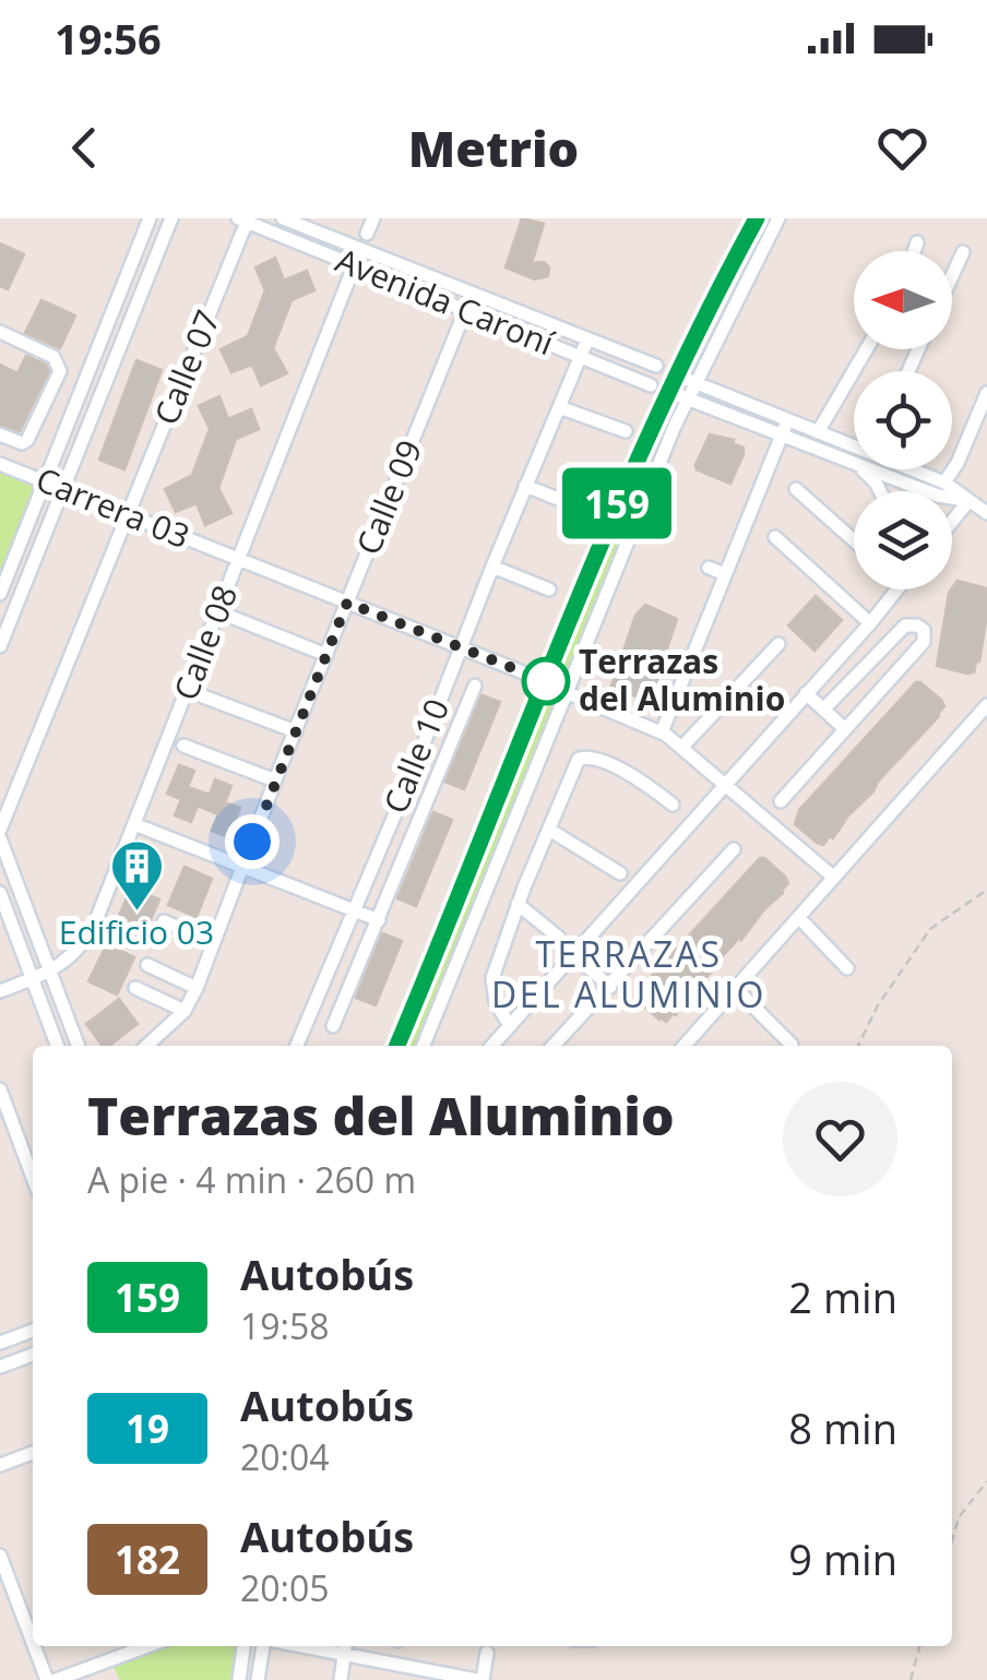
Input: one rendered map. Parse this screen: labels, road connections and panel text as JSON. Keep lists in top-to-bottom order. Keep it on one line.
{"streets":{"street":["Avenida Caroní","Calle 07","Calle 09","Carrera 03","Calle 08","Calle 10"]},"crossings":[["Avenida Caroní","Calle 07"],["Avenida Caroní","Calle 09"],["Avenida Caroní","Calle 08"],["Avenida Caroní","Calle 10"],["Calle 07","Carrera 03"],["Calle 09","Carrera 03"],["Carrera 03","Calle 08"],["Carrera 03","Calle 10"]],"districts":["TERRAZAS DEL ALUMINIO"],"places":{"other":["Terrazas del Aluminio"],"building":["Edificio 03"]},"lines":["bus line 159"],"north":"left","page":{"status":"19:56","header":"Metrio","on_map":"159","heading":["Terrazas del Aluminio","A pie · 4 min · 260 m"],"list":[{"mark":"159","name":"Autobús","note":"19:58","value":"2 min"},{"mark":"19","name":"Autobús","note":"20:04","value":"8 min"},{"mark":"182","name":"Autobús","note":"20:05","value":"9 min"}]}}
